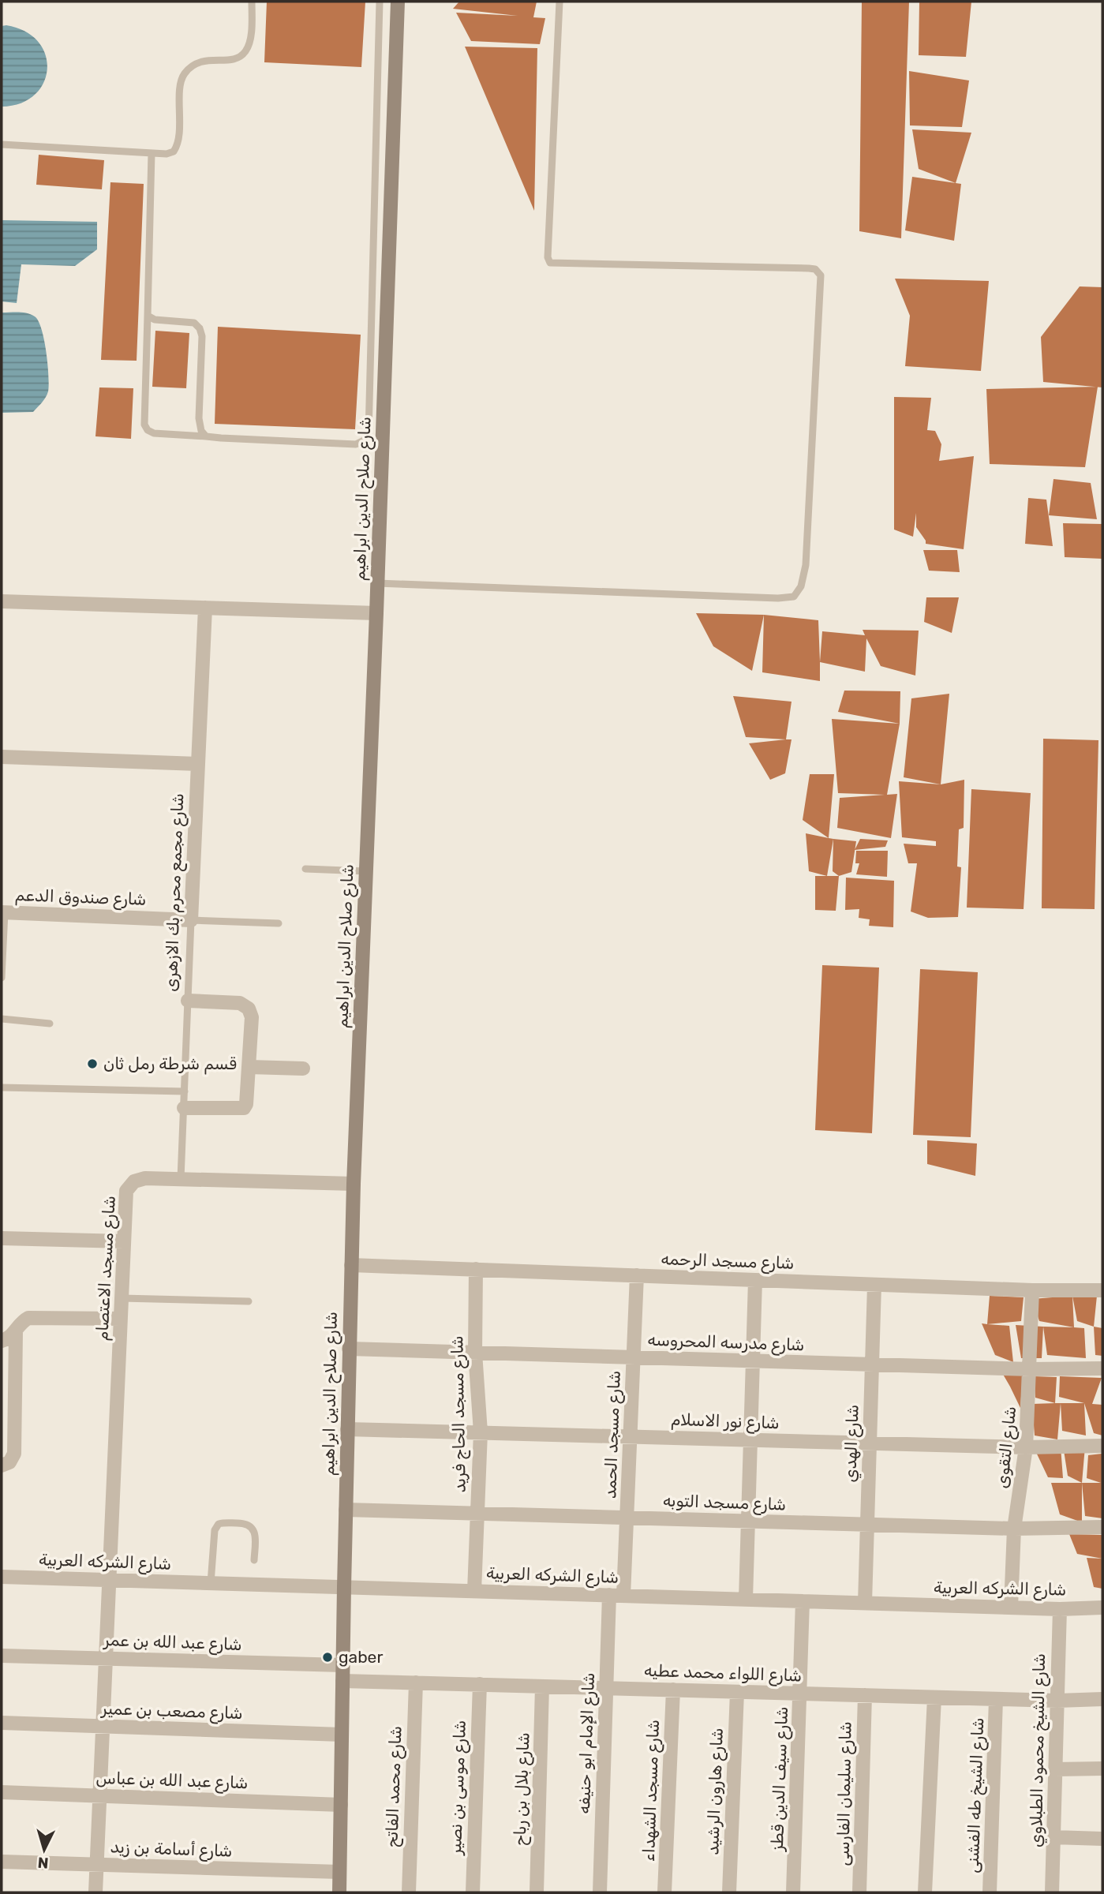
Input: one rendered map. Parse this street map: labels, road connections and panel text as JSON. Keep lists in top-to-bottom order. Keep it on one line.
{"streets":{"street":["شارع صلاح الدين ابراهيم","شارع مجمع محرم بك الازهرى","شارع صندوق الدعم","شارع مسجد الرحمه","شارع مسجد الاعتصام","شارع مدرسه المحروسه","شارع مسجد الحاج فريد","شارع نور الاسلام","شارع مسجد الحمد","شارع الهدي","شارع التقوى","شارع مسجد التوبه","شارع الشركه العربية","شارع عبد الله بن عمر","شارع اللواء محمد عطيه","شارع مصعب بن عمير","شارع الإمام ابو حنيفه","شارع الشيخ محمود الطبلاوي","شارع سيف الدين قطز","شارع عبد الله بن عباس","شارع محمد الفاتح","شارع موسى بن نصير","شارع بلال بن رباح","شارع مسجد الشهداء","شارع هارون الرشيد","شارع سليمان الفارسى","شارع الشيخ طه الفشنى","شارع أسامة بن زيد"]},"crossings":[["شارع صلاح الدين ابراهيم","شارع مسجد الرحمه"],["شارع صلاح الدين ابراهيم","شارع مسجد الاعتصام"],["شارع صلاح الدين ابراهيم","شارع مدرسه المحروسه"],["شارع صلاح الدين ابراهيم","شارع نور الاسلام"],["شارع صلاح الدين ابراهيم","شارع مسجد التوبه"],["شارع صلاح الدين ابراهيم","شارع الشركه العربية"],["شارع صلاح الدين ابراهيم","شارع عبد الله بن عمر"],["شارع صلاح الدين ابراهيم","شارع اللواء محمد عطيه"],["شارع صلاح الدين ابراهيم","شارع مصعب بن عمير"],["شارع صلاح الدين ابراهيم","شارع عبد الله بن عباس"],["شارع صلاح الدين ابراهيم","شارع أسامة بن زيد"],["شارع مجمع محرم بك الازهرى","شارع صندوق الدعم"],["شارع مجمع محرم بك الازهرى","شارع مسجد الاعتصام"],["شارع مسجد الرحمه","شارع مسجد الحاج فريد"],["شارع مسجد الرحمه","شارع مسجد الحمد"],["شارع مسجد الرحمه","شارع الهدي"],["شارع مسجد الرحمه","شارع التقوى"],["شارع مسجد الاعتصام","شارع الشركه العربية"],["شارع مسجد الاعتصام","شارع عبد الله بن عمر"],["شارع مسجد الاعتصام","شارع مصعب بن عمير"],["شارع مسجد الاعتصام","شارع عبد الله بن عباس"],["شارع مسجد الاعتصام","شارع أسامة بن زيد"],["شارع مدرسه المحروسه","شارع مسجد الحاج فريد"],["شارع مدرسه المحروسه","شارع مسجد الحمد"],["شارع مدرسه المحروسه","شارع الهدي"],["شارع مدرسه المحروسه","شارع التقوى"],["شارع مسجد الحاج فريد","شارع نور الاسلام"],["شارع مسجد الحاج فريد","شارع مسجد التوبه"],["شارع مسجد الحاج فريد","شارع الشركه العربية"],["شارع نور الاسلام","شارع مسجد الحمد"],["شارع نور الاسلام","شارع الهدي"],["شارع نور الاسلام","شارع التقوى"],["شارع مسجد الحمد","شارع مسجد التوبه"],["شارع مسجد الحمد","شارع الشركه العربية"],["شارع مسجد الحمد","شارع الإمام ابو حنيفه"],["شارع الهدي","شارع مسجد التوبه"],["شارع الهدي","شارع الشركه العربية"],["شارع التقوى","شارع مسجد التوبه"],["شارع التقوى","شارع الشركه العربية"],["شارع الشركه العربية","شارع الإمام ابو حنيفه"],["شارع الشركه العربية","شارع الشيخ محمود الطبلاوي"],["شارع الشركه العربية","شارع سيف الدين قطز"],["شارع اللواء محمد عطيه","شارع الإمام ابو حنيفه"],["شارع اللواء محمد عطيه","شارع الشيخ محمود الطبلاوي"],["شارع اللواء محمد عطيه","شارع سيف الدين قطز"],["شارع اللواء محمد عطيه","شارع محمد الفاتح"],["شارع اللواء محمد عطيه","شارع موسى بن نصير"],["شارع اللواء محمد عطيه","شارع بلال بن رباح"],["شارع اللواء محمد عطيه","شارع مسجد الشهداء"],["شارع اللواء محمد عطيه","شارع هارون الرشيد"],["شارع اللواء محمد عطيه","شارع سليمان الفارسى"],["شارع اللواء محمد عطيه","شارع الشيخ طه الفشنى"]],"places":["قسم شرطة رمل ثان","gaber"],"north":"bottom"}
